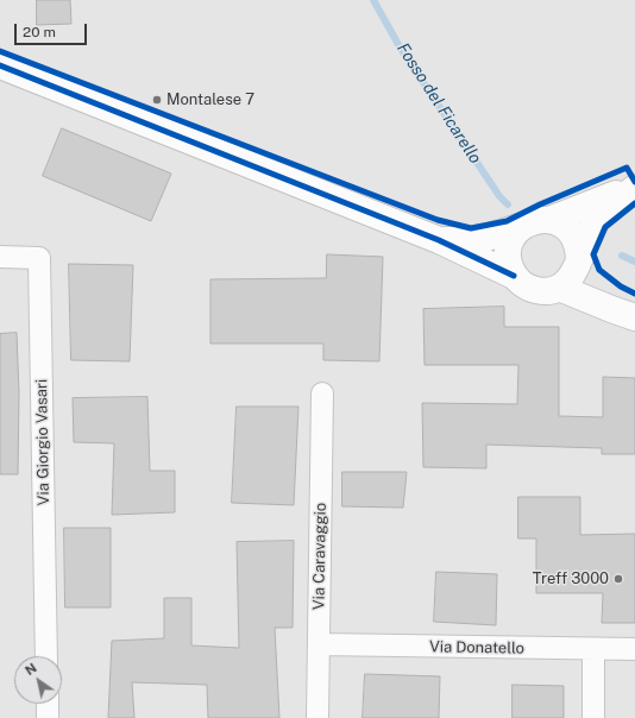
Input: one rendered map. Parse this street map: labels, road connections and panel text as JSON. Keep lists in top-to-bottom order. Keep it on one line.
{"streets":{"street":["Via Giorgio Vasari","Via Caravaggio","Via Donatello"]},"crossings":[["Via Caravaggio","Via Donatello"]],"water":["Fosso del Ficarello"],"places":["Montalese 7","Treff 3000"],"scale_bar":"20 m","north":"top left"}
